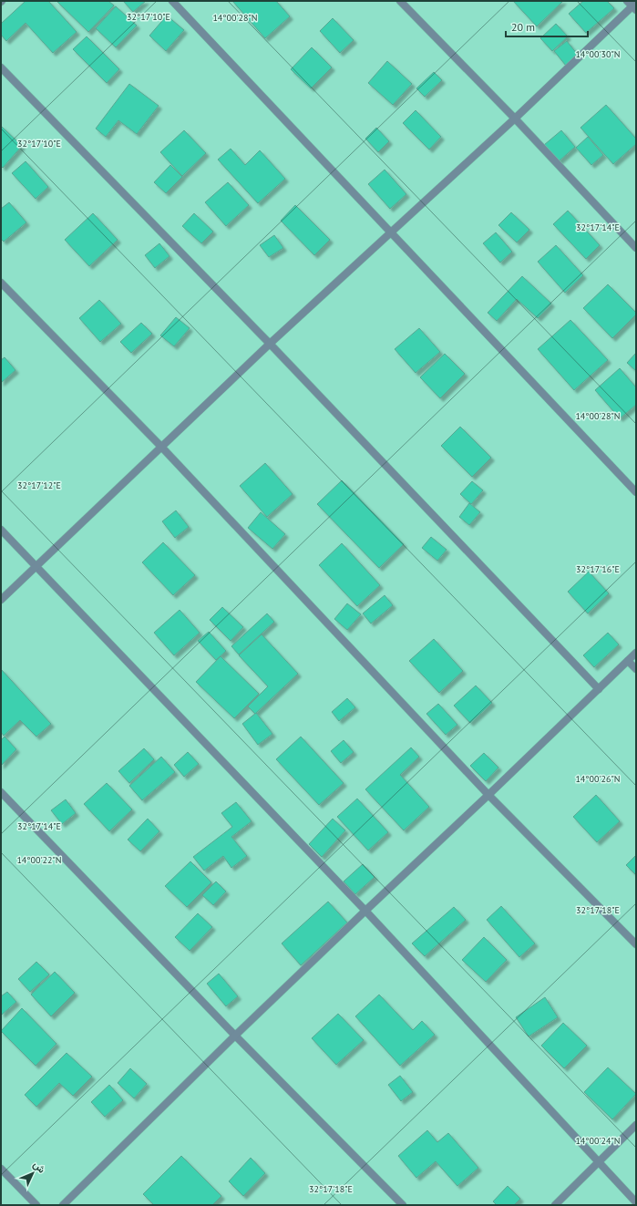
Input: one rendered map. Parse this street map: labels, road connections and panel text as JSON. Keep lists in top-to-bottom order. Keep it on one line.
{"scale_bar":"20 m","north":"top right","coordinates":["32°17'10\"E","14°00'28\"N","14°00'30\"N","32°17'14\"E","32°17'12\"E","32°17'16\"E","14°00'26\"N","14°00'22\"N","32°17'18\"E","14°00'24\"N"]}
